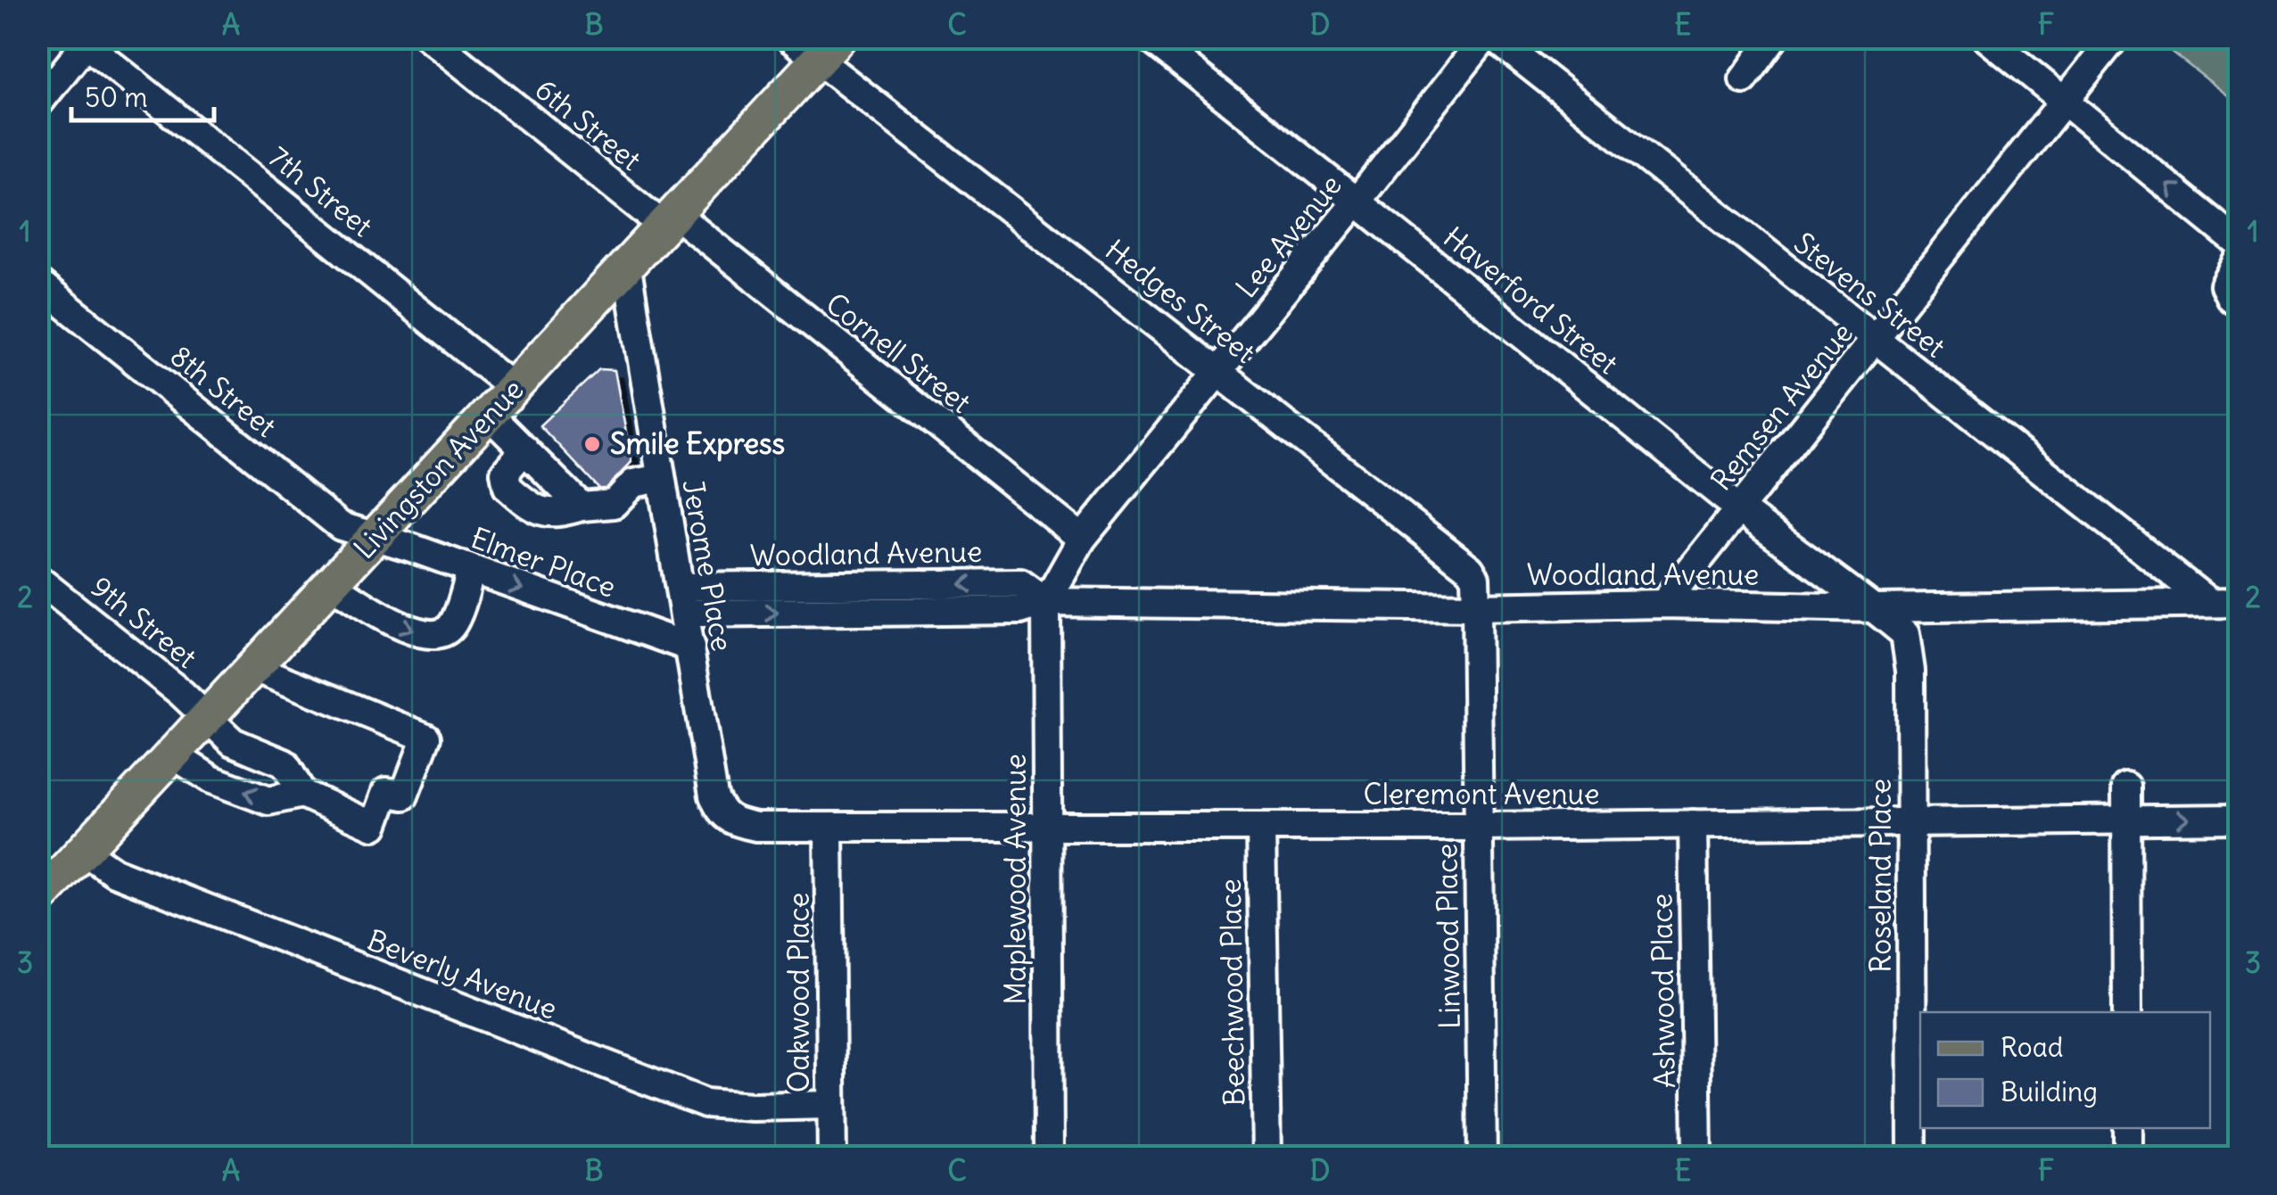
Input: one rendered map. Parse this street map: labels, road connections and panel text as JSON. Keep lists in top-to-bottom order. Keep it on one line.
{"streets":{"main road":["Livingston Avenue"],"street":["6th Street","7th Street","Lee Avenue","Stevens Street","Haverford Street","Hedges Street","Cornell Street","8th Street","Remsen Avenue","Woodland Avenue","Elmer Place","Jerome Place","9th Street","Cleremont Avenue","Roseland Place","Maplewood Avenue","Linwood Place","Beverly Avenue","Ashwood Place","Oakwood Place","Beechwood Place"]},"crossings":[["6th Street","Cornell Street"],["6th Street","Livingston Avenue"],["7th Street","Livingston Avenue"],["Lee Avenue","Haverford Street"],["Lee Avenue","Hedges Street"],["Lee Avenue","Cornell Street"],["Lee Avenue","Woodland Avenue"],["Lee Avenue","Maplewood Avenue"],["Stevens Street","Remsen Avenue"],["Stevens Street","Woodland Avenue"],["Haverford Street","Remsen Avenue"],["Haverford Street","Woodland Avenue"],["Haverford Street","Roseland Place"],["Hedges Street","Livingston Avenue"],["Hedges Street","Woodland Avenue"],["Hedges Street","Linwood Place"],["Cornell Street","Livingston Avenue"],["8th Street","Livingston Avenue"],["8th Street","Elmer Place"],["Remsen Avenue","Woodland Avenue"],["Livingston Avenue","Elmer Place"],["Livingston Avenue","Jerome Place"],["Livingston Avenue","9th Street"],["Livingston Avenue","Beverly Avenue"],["Woodland Avenue","Jerome Place"],["Woodland Avenue","Roseland Place"],["Woodland Avenue","Maplewood Avenue"],["Woodland Avenue","Linwood Place"],["Elmer Place","Jerome Place"],["Jerome Place","Cleremont Avenue"],["Cleremont Avenue","Roseland Place"],["Cleremont Avenue","Maplewood Avenue"],["Cleremont Avenue","Linwood Place"],["Cleremont Avenue","Ashwood Place"],["Cleremont Avenue","Oakwood Place"],["Cleremont Avenue","Beechwood Place"],["Beverly Avenue","Oakwood Place"]],"places":["Smile Express"],"legend":["Road","Building"],"scale_bar":"50 m","grid":{"columns":["A","B","C","D","E","F"],"rows":["1","2","3"]}}
